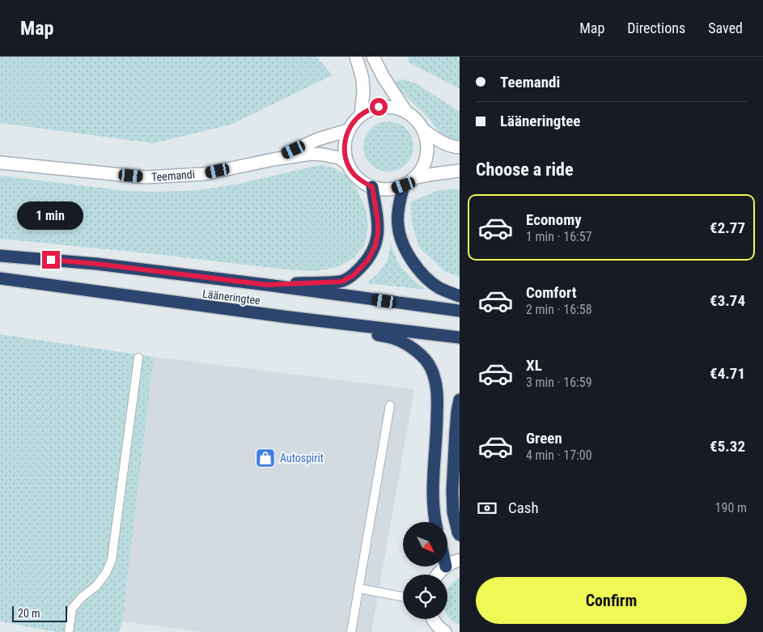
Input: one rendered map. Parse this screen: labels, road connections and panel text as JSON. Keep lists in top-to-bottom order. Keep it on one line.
{"streets":{"highway":["Lääneringtee"],"street":["Teemandi"]},"places":{"shop":["Autospirit"]},"scale_bar":"20 m","north":"bottom right","page":{"header":"Map","nav":["Map","Directions","Saved"],"banner":["Teemandi","Lääneringtee"],"heading":"Choose a ride","list":[{"name":"Economy","note":"1 min · 16:57","value":"€2.77"},{"name":"Comfort","note":"2 min · 16:58","value":"€3.74"},{"name":"XL","note":"3 min · 16:59","value":"€4.71"},{"name":"Green","note":"4 min · 17:00","value":"€5.32"}],"bubble":"1 min","pay":["Cash","190 m"],"buttons":"Confirm","scale":"20 m"}}
